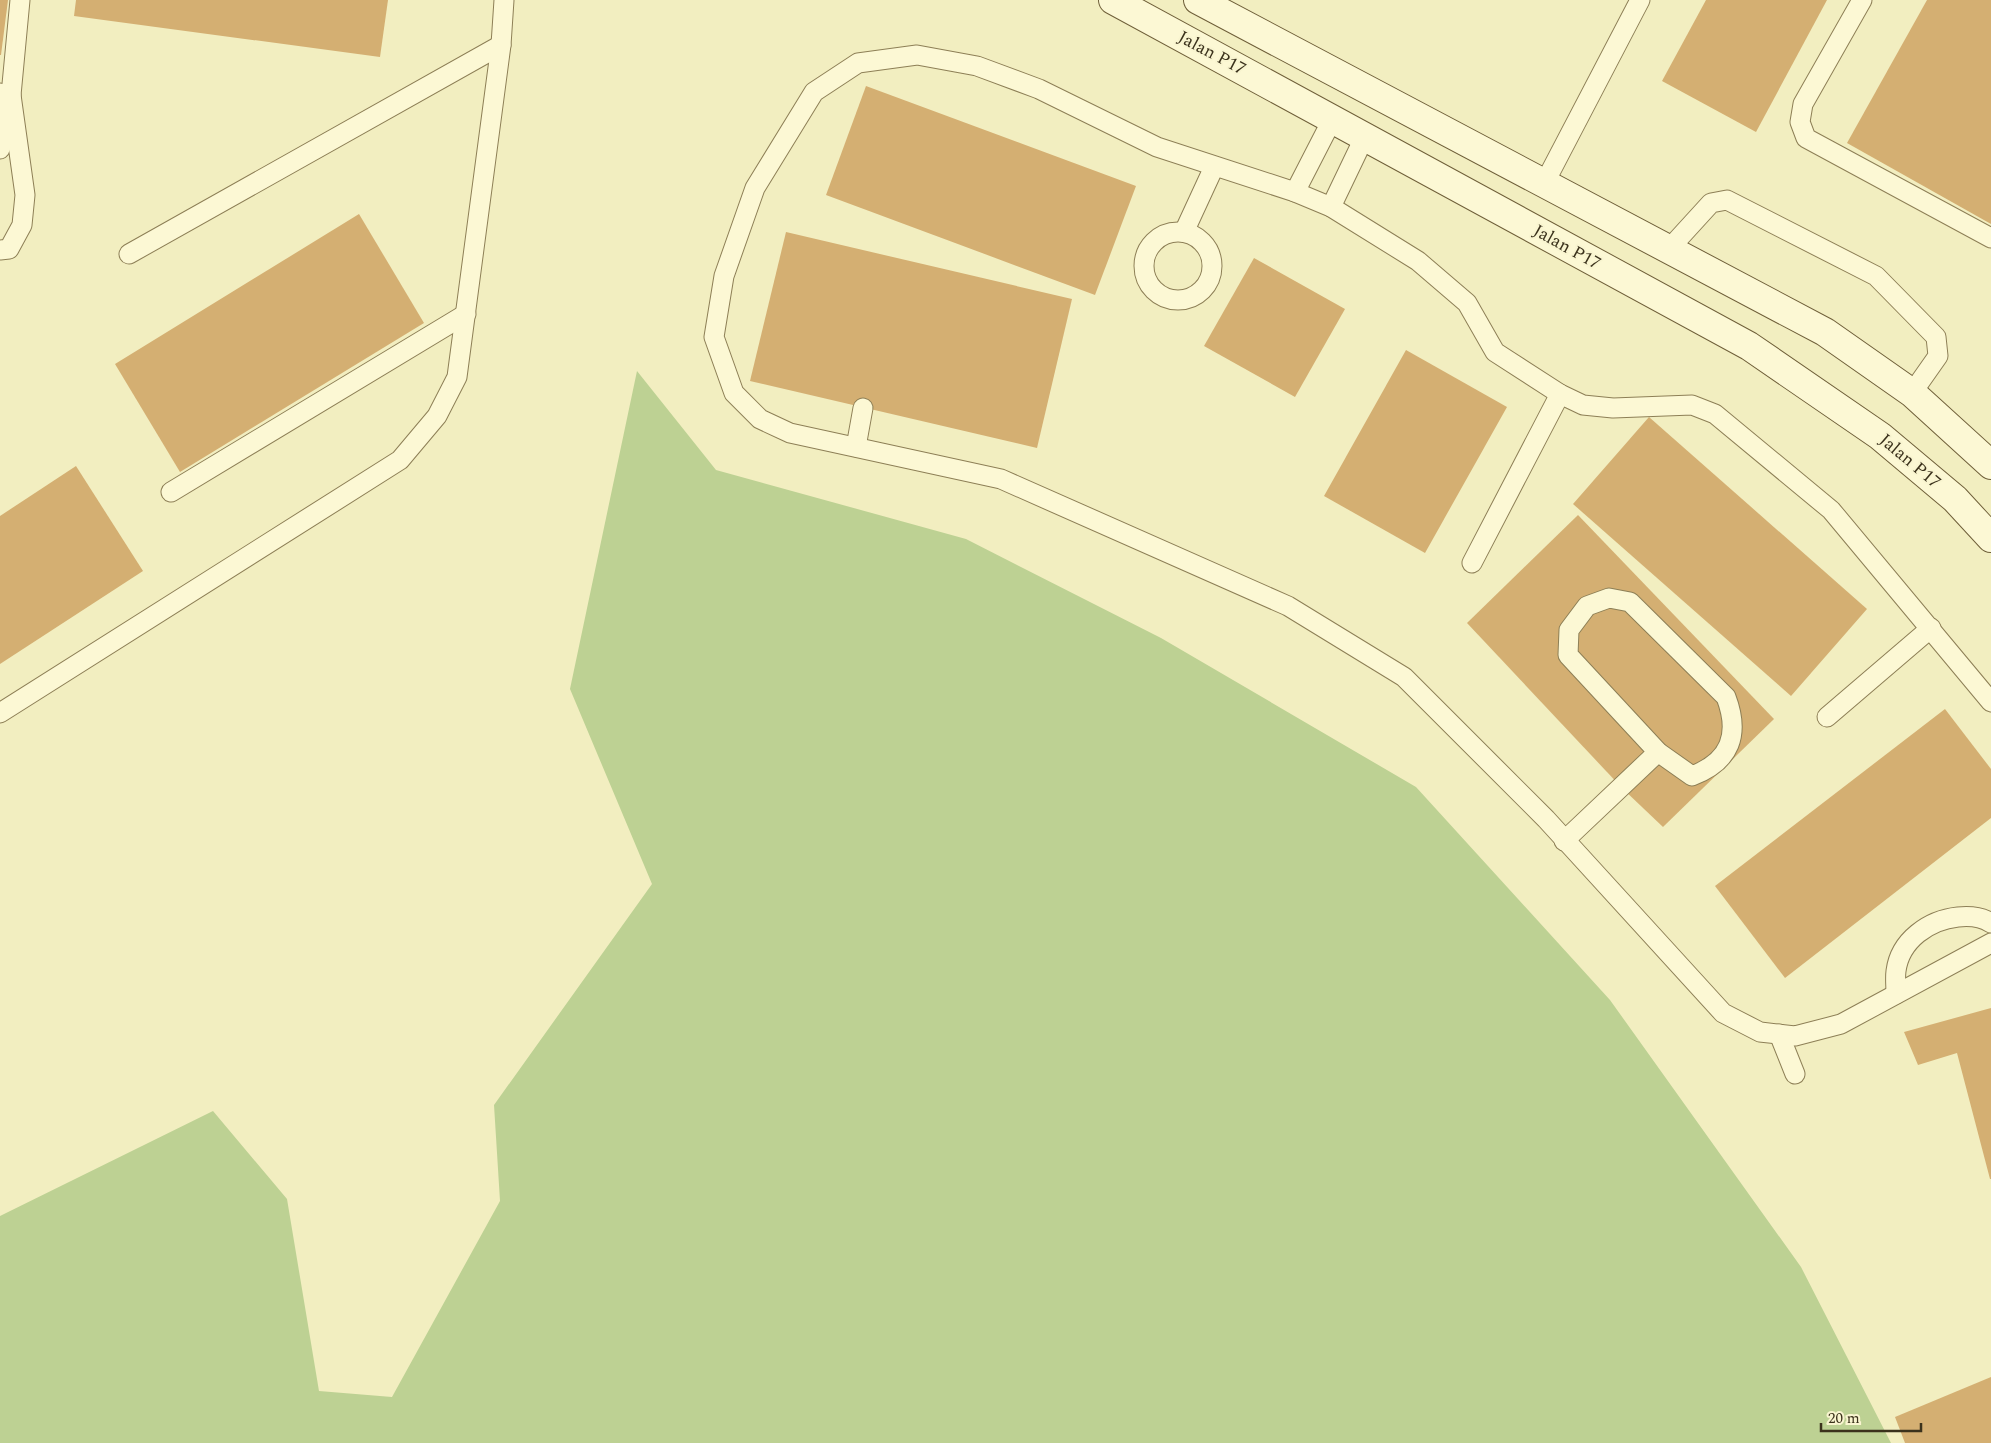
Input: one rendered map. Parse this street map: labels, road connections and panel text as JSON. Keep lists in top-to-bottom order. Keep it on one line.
{"streets":{"street":["Jalan P17"]},"scale_bar":"20 m"}
